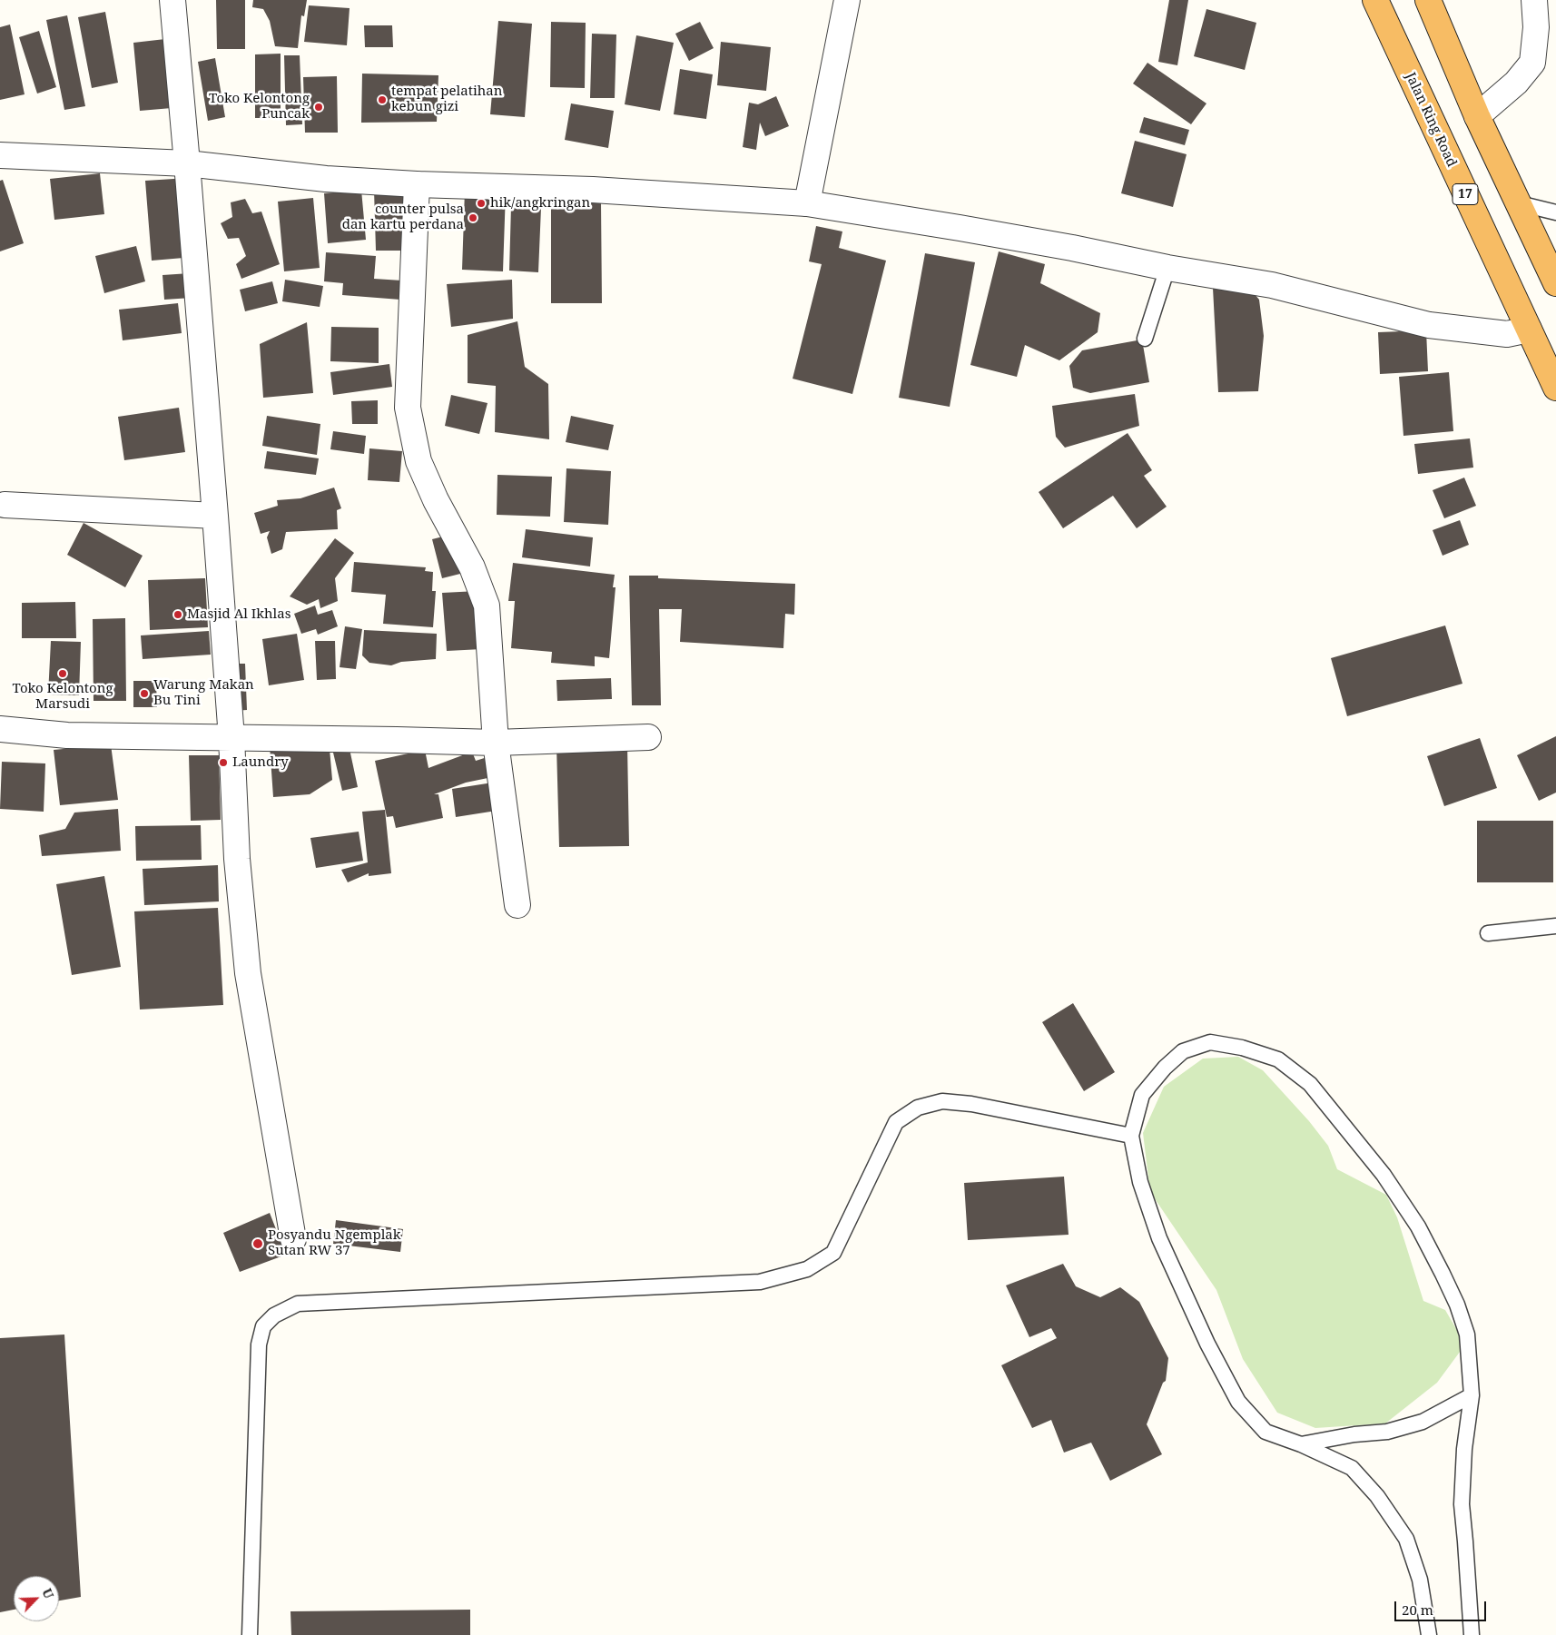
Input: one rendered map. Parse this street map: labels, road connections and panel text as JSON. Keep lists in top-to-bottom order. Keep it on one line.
{"streets":{"highway":["Jalan Ring Road","17"]},"places":["tempat pelatihan kebun gizi","Toko Kelontong Puncak","hik/angkringan","counter pulsa dan kartu perdana","Masjid Al Ikhlas","Toko Kelontong Marsudi","Warung Makan Bu Tini","Laundry","Posyandu Ngemplak Sutan RW 37"],"scale_bar":"20 m","north":"top right"}
